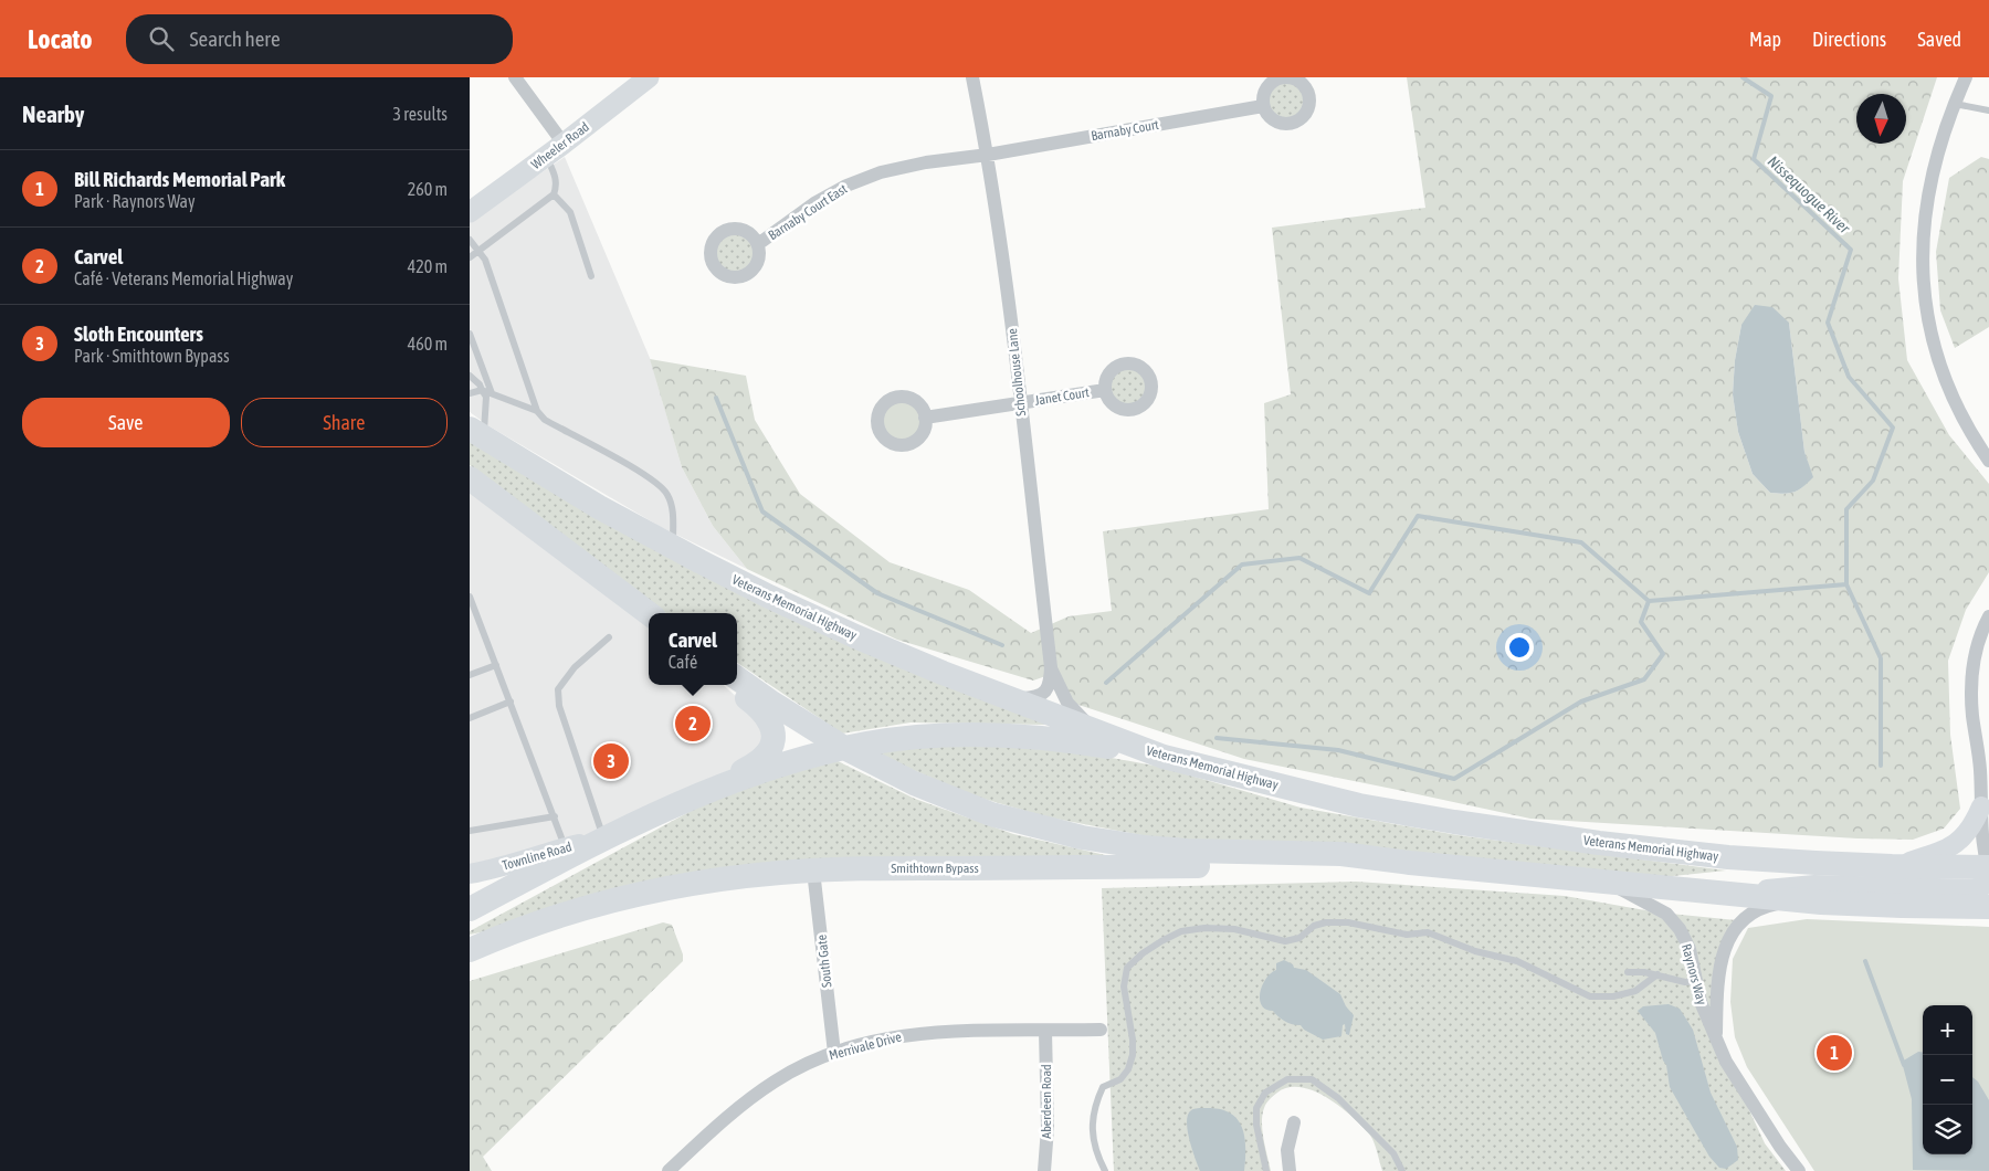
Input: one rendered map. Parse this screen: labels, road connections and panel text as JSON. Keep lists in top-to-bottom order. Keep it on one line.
{"streets":{"highway":["Veterans Memorial Highway","Smithtown Bypass"],"main road":["Wheeler Road"],"street":["Barnaby Court","Barnaby Court East","Schoolhouse Lane","Janet Court","Townline Road","South Gate","Raynors Way","Merrivale Drive","Aberdeen Road"]},"crossings":[["Barnaby Court","Barnaby Court East"],["Barnaby Court","Schoolhouse Lane"],["Barnaby Court East","Schoolhouse Lane"],["Schoolhouse Lane","Janet Court"],["Schoolhouse Lane","Veterans Memorial Highway"],["Smithtown Bypass","South Gate"],["South Gate","Merrivale Drive"],["Merrivale Drive","Aberdeen Road"]],"water":["Nissequogue River"],"north":"bottom","page":{"header":"Locato","search":"Search here","nav":["Map","Directions","Saved"],"heading":["Nearby","3 results"],"list":[{"mark":"1","name":"Bill Richards Memorial Park","note":"Park · Raynors Way","value":"260 m"},{"mark":"2","name":"Carvel","note":"Café · Veterans Memorial Highway","value":"420 m"},{"mark":"3","name":"Sloth Encounters","note":"Park · Smithtown Bypass","value":"460 m"}],"buttons":["Save","Share"],"popup":["Carvel","Café"],"pins":["2","3","1"],"map_buttons":["+","−"]}}
